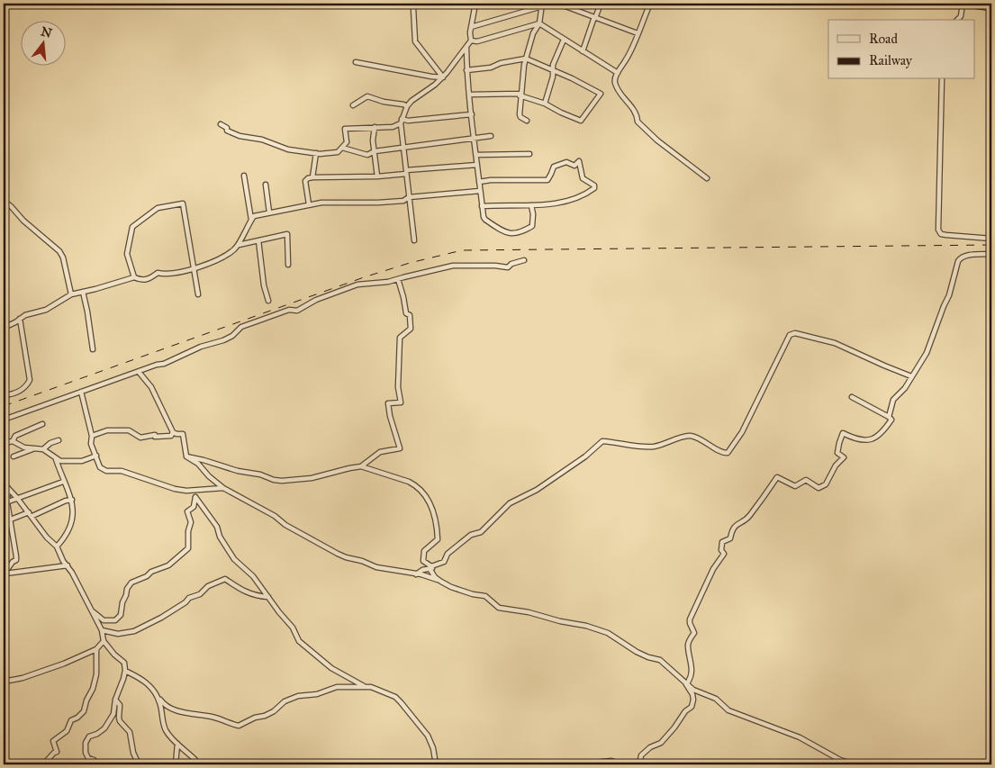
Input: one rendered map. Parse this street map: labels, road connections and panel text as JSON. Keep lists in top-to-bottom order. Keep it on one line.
{"legend":["Road","Railway"],"north":"top"}
